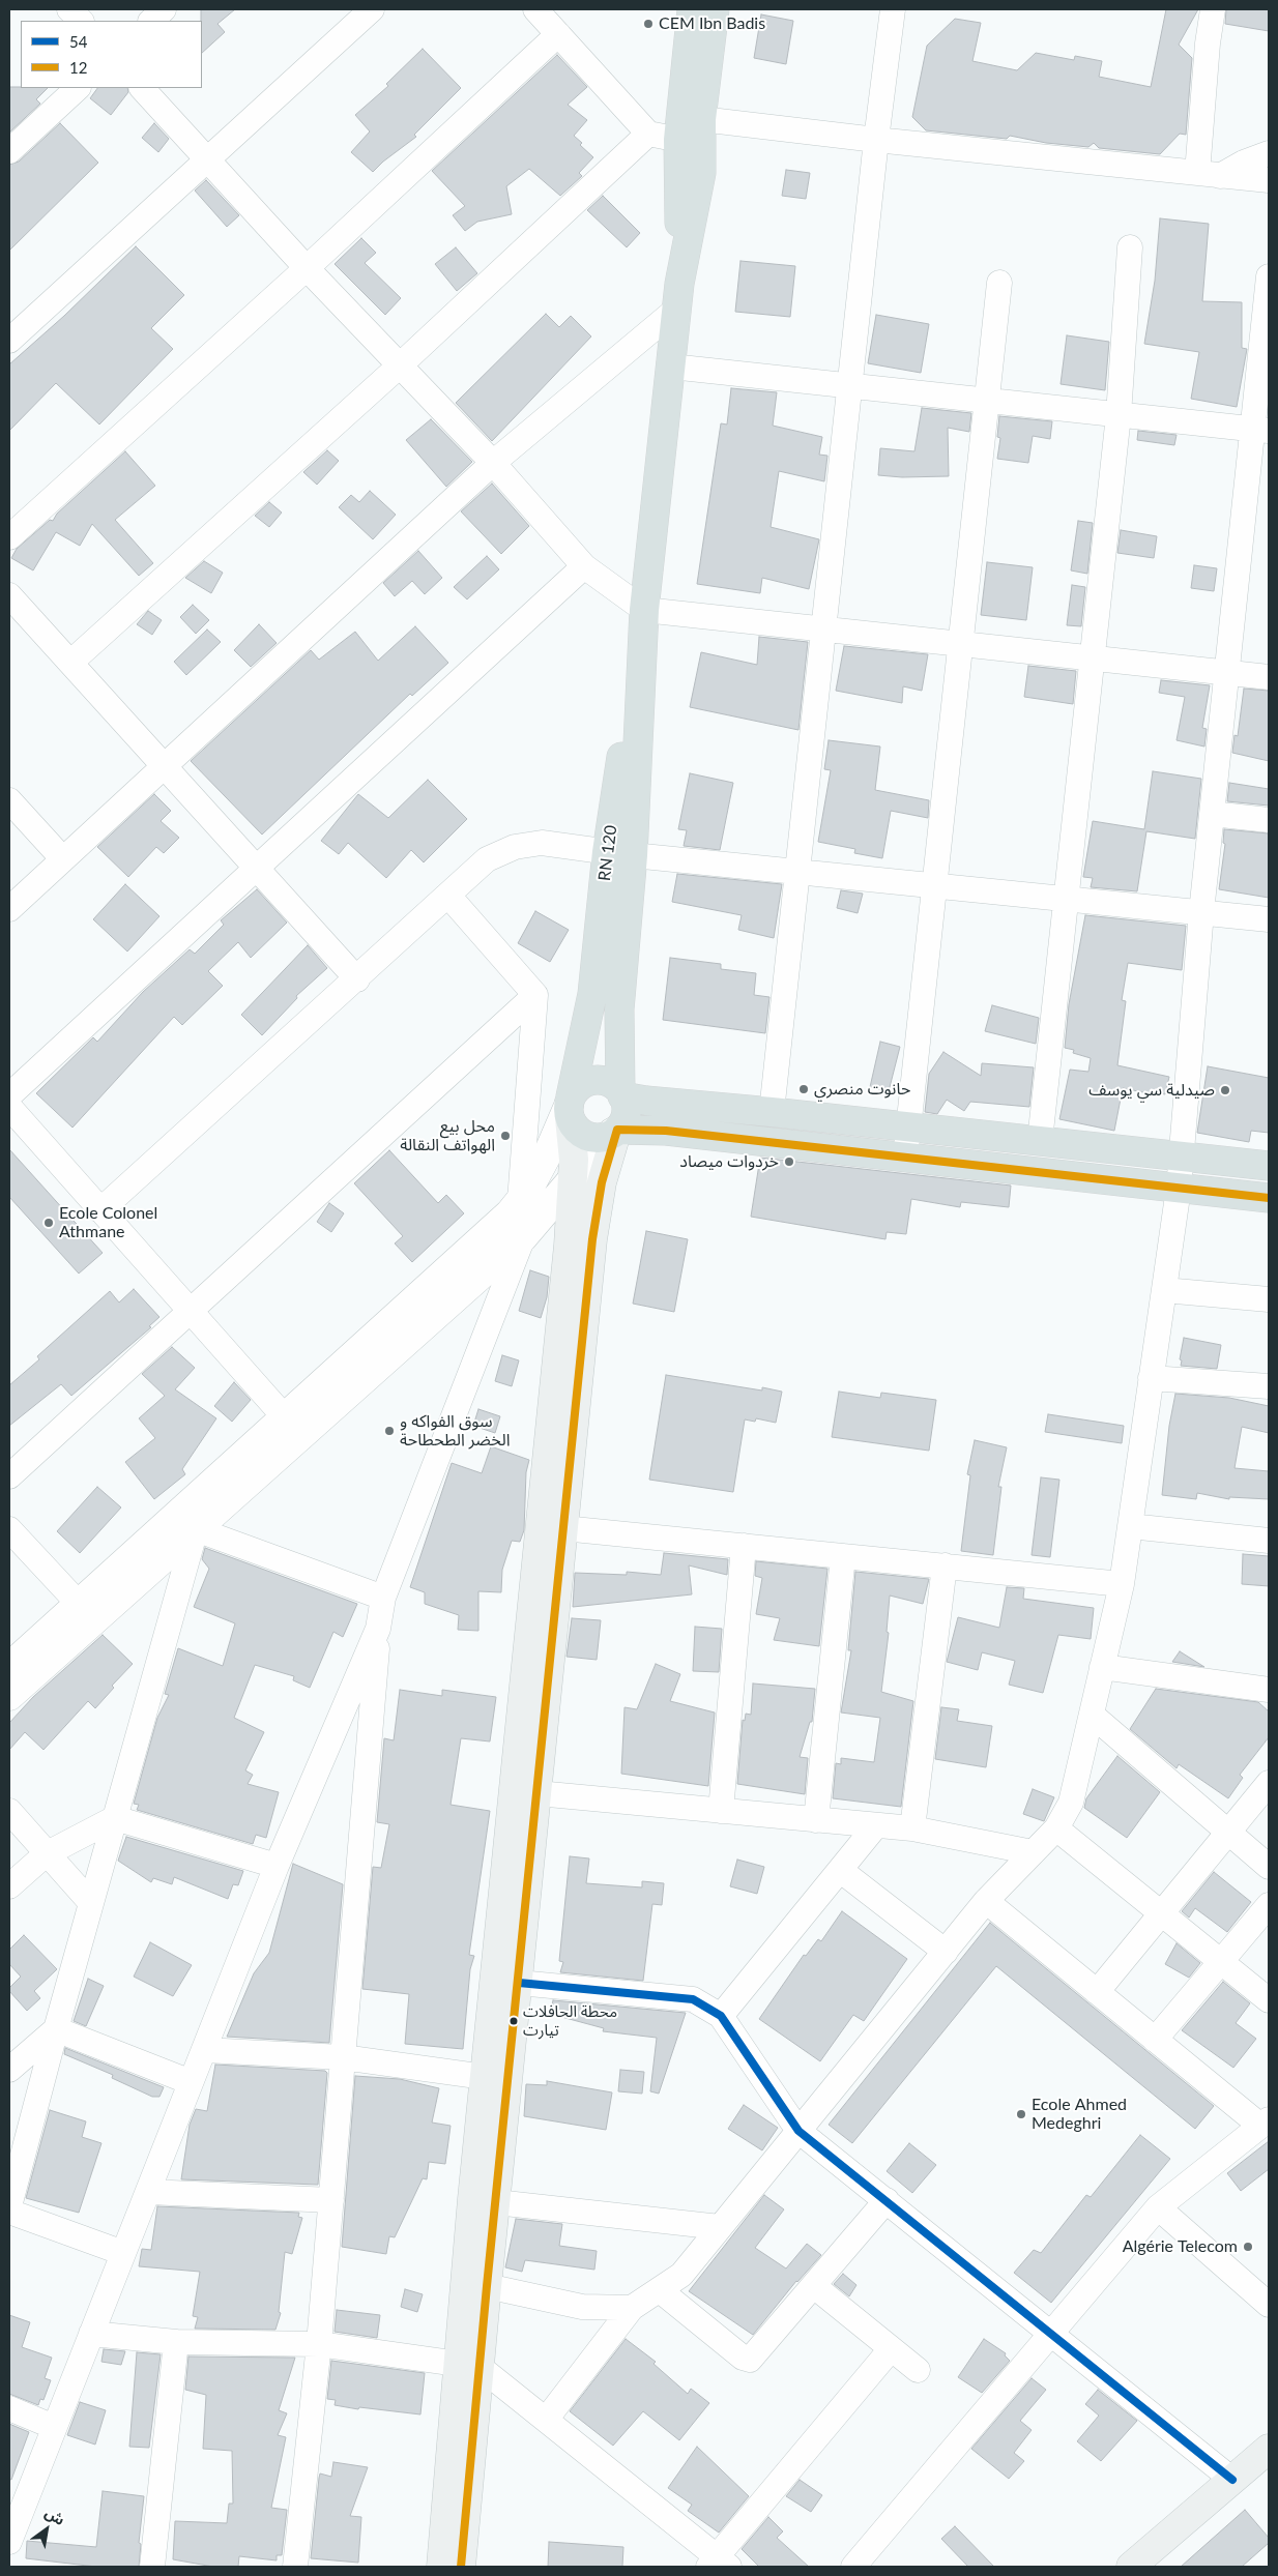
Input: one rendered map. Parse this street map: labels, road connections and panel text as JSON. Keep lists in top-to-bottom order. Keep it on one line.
{"streets":{"main road":["RN 120"]},"places":["CEM Ibn Badis","حانوت منصري","صيدلية سي يوسف","محل بيع الهواتف النقالة","خردوات ميصاد","Ecole Colonel Athmane","سوق الفواكه و الخضر الطحطاحة","محطة الحافلات تيارت","Ecole Ahmed Medeghri","Algérie Telecom"],"lines":["transit line 12","transit line 54"],"legend":["54","12"],"north":"top right"}
